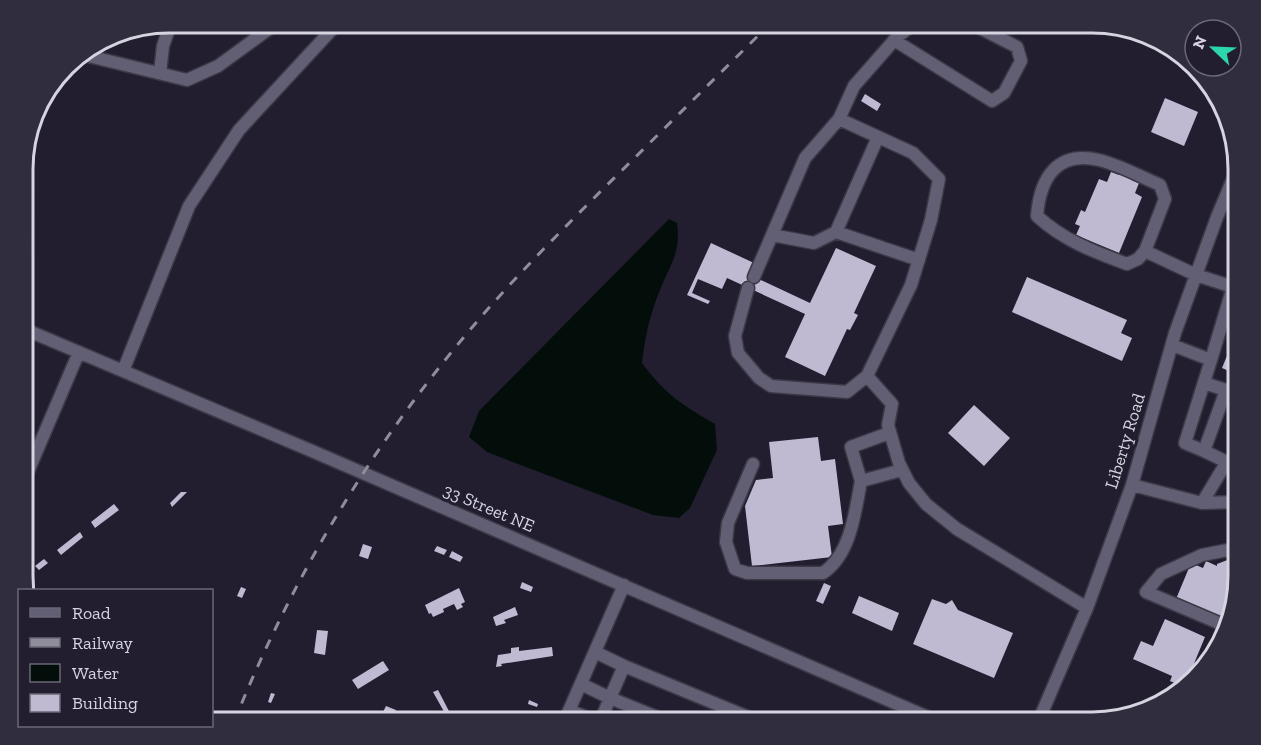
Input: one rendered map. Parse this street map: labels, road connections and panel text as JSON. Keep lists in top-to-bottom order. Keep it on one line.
{"streets":{"street":["Liberty Road","33 Street NE"]},"legend":["Road","Railway","Water","Building"],"north":"top left"}
